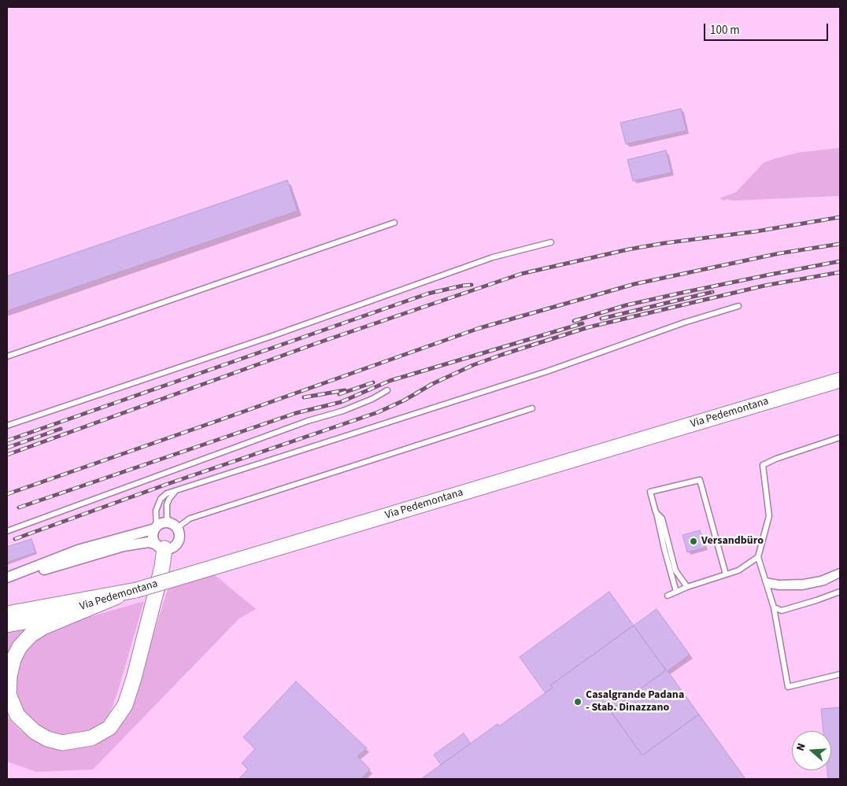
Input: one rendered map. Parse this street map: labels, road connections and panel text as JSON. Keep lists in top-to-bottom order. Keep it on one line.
{"streets":{"main road":["Via Pedemontana"]},"places":["Versandbüro","Casalgrande Padana - Stab. Dinazzano"],"scale_bar":"100 m","north":"left"}
